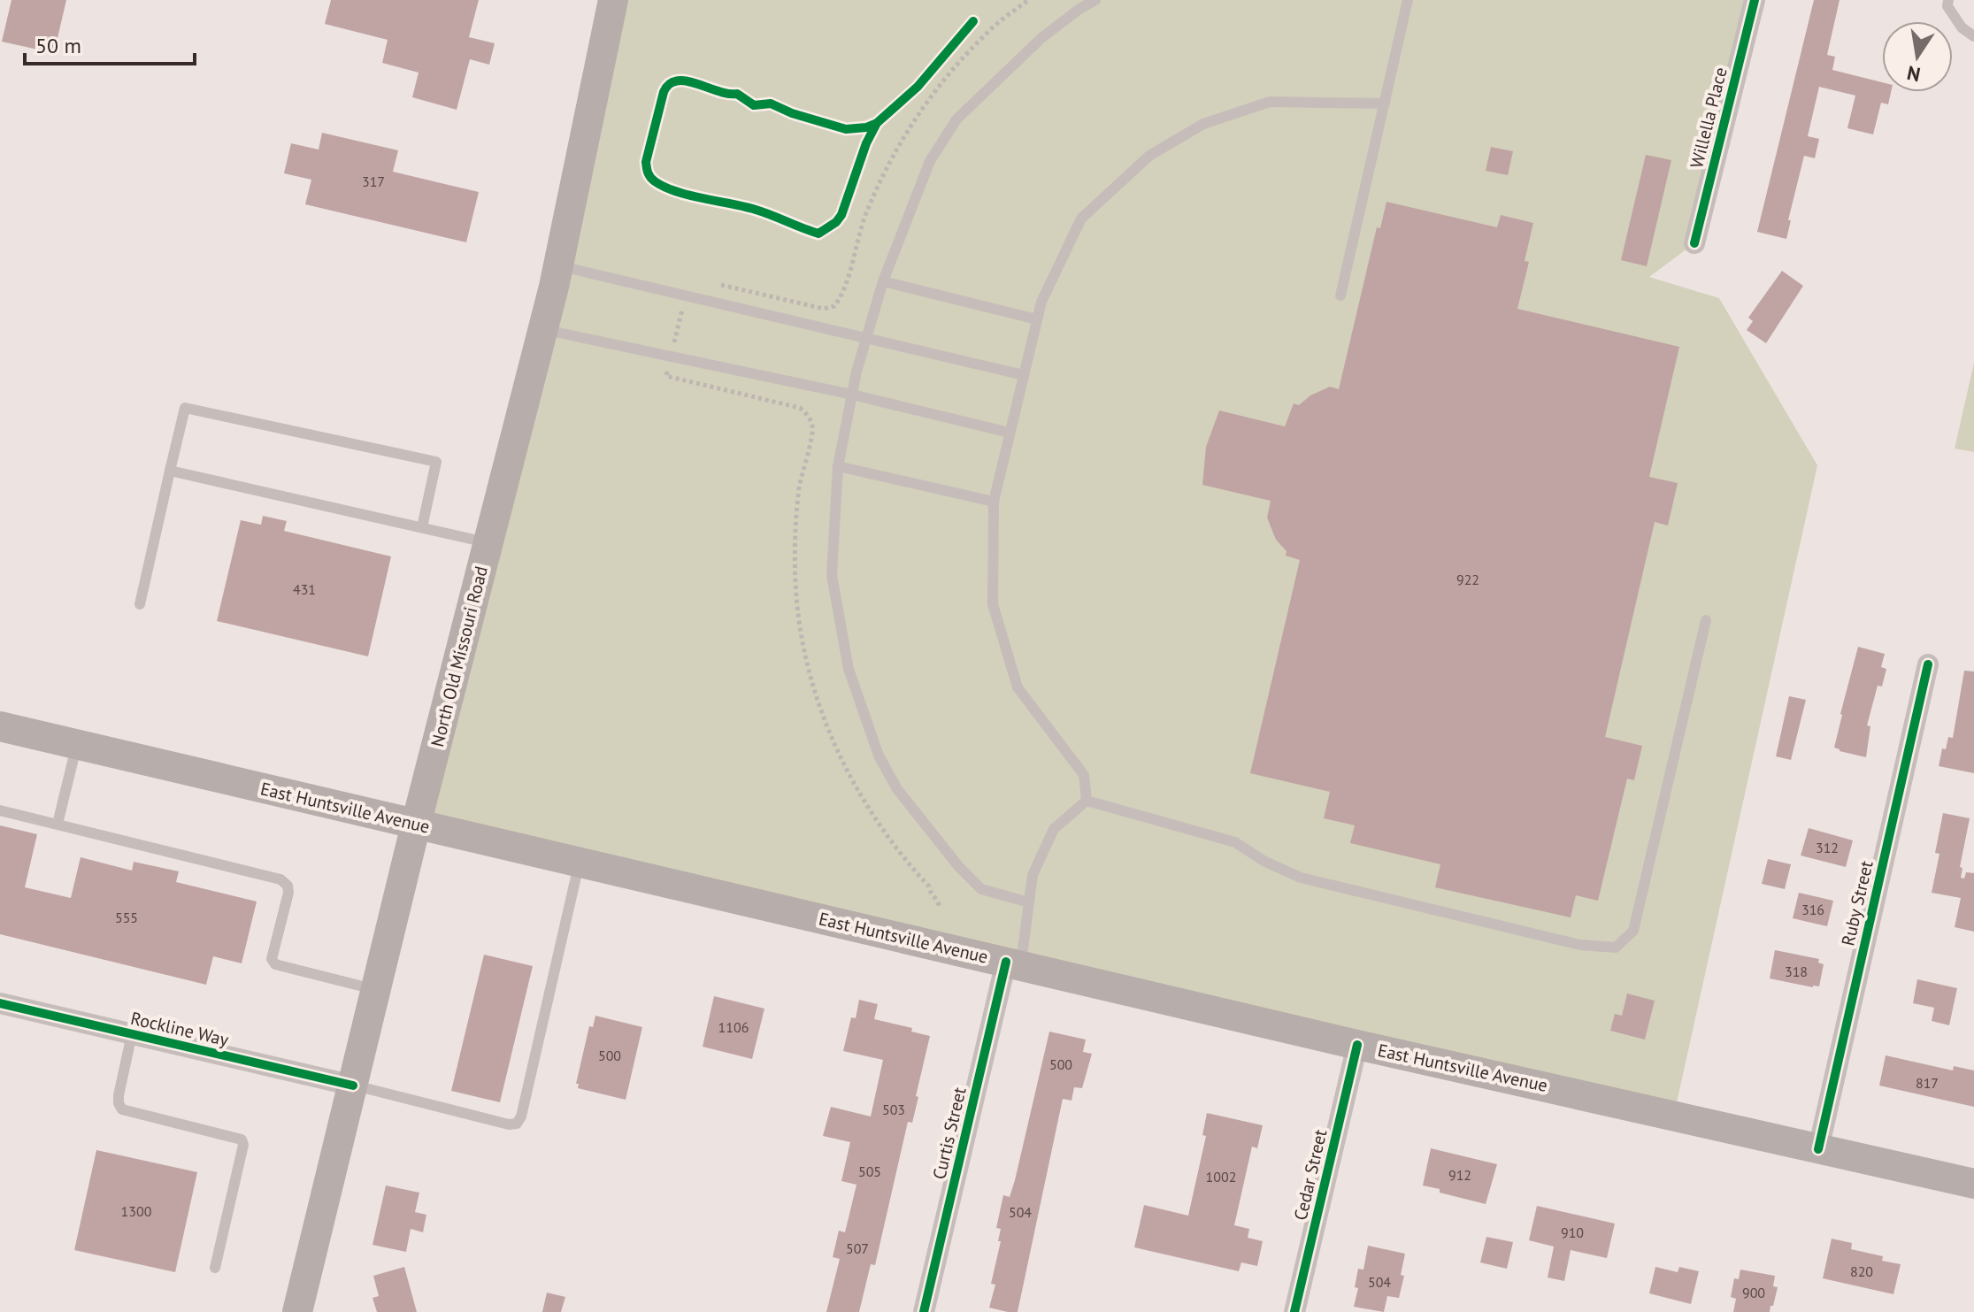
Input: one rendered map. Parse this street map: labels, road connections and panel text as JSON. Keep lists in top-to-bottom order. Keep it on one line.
{"streets":{"main road":["North Old Missouri Road","East Huntsville Avenue"],"street":["Willella Place","Ruby Street","Rockline Way","Curtis Street","Cedar Street"]},"crossings":[["North Old Missouri Road","East Huntsville Avenue"],["North Old Missouri Road","Rockline Way"],["East Huntsville Avenue","Ruby Street"],["East Huntsville Avenue","Curtis Street"],["East Huntsville Avenue","Cedar Street"]],"house_numbers":["317","922","431","312","316","555","318","1106","500","500","817","503","505","912","1002","1300","504","910","507","820","504","900"],"scale_bar":"50 m","north":"bottom"}
